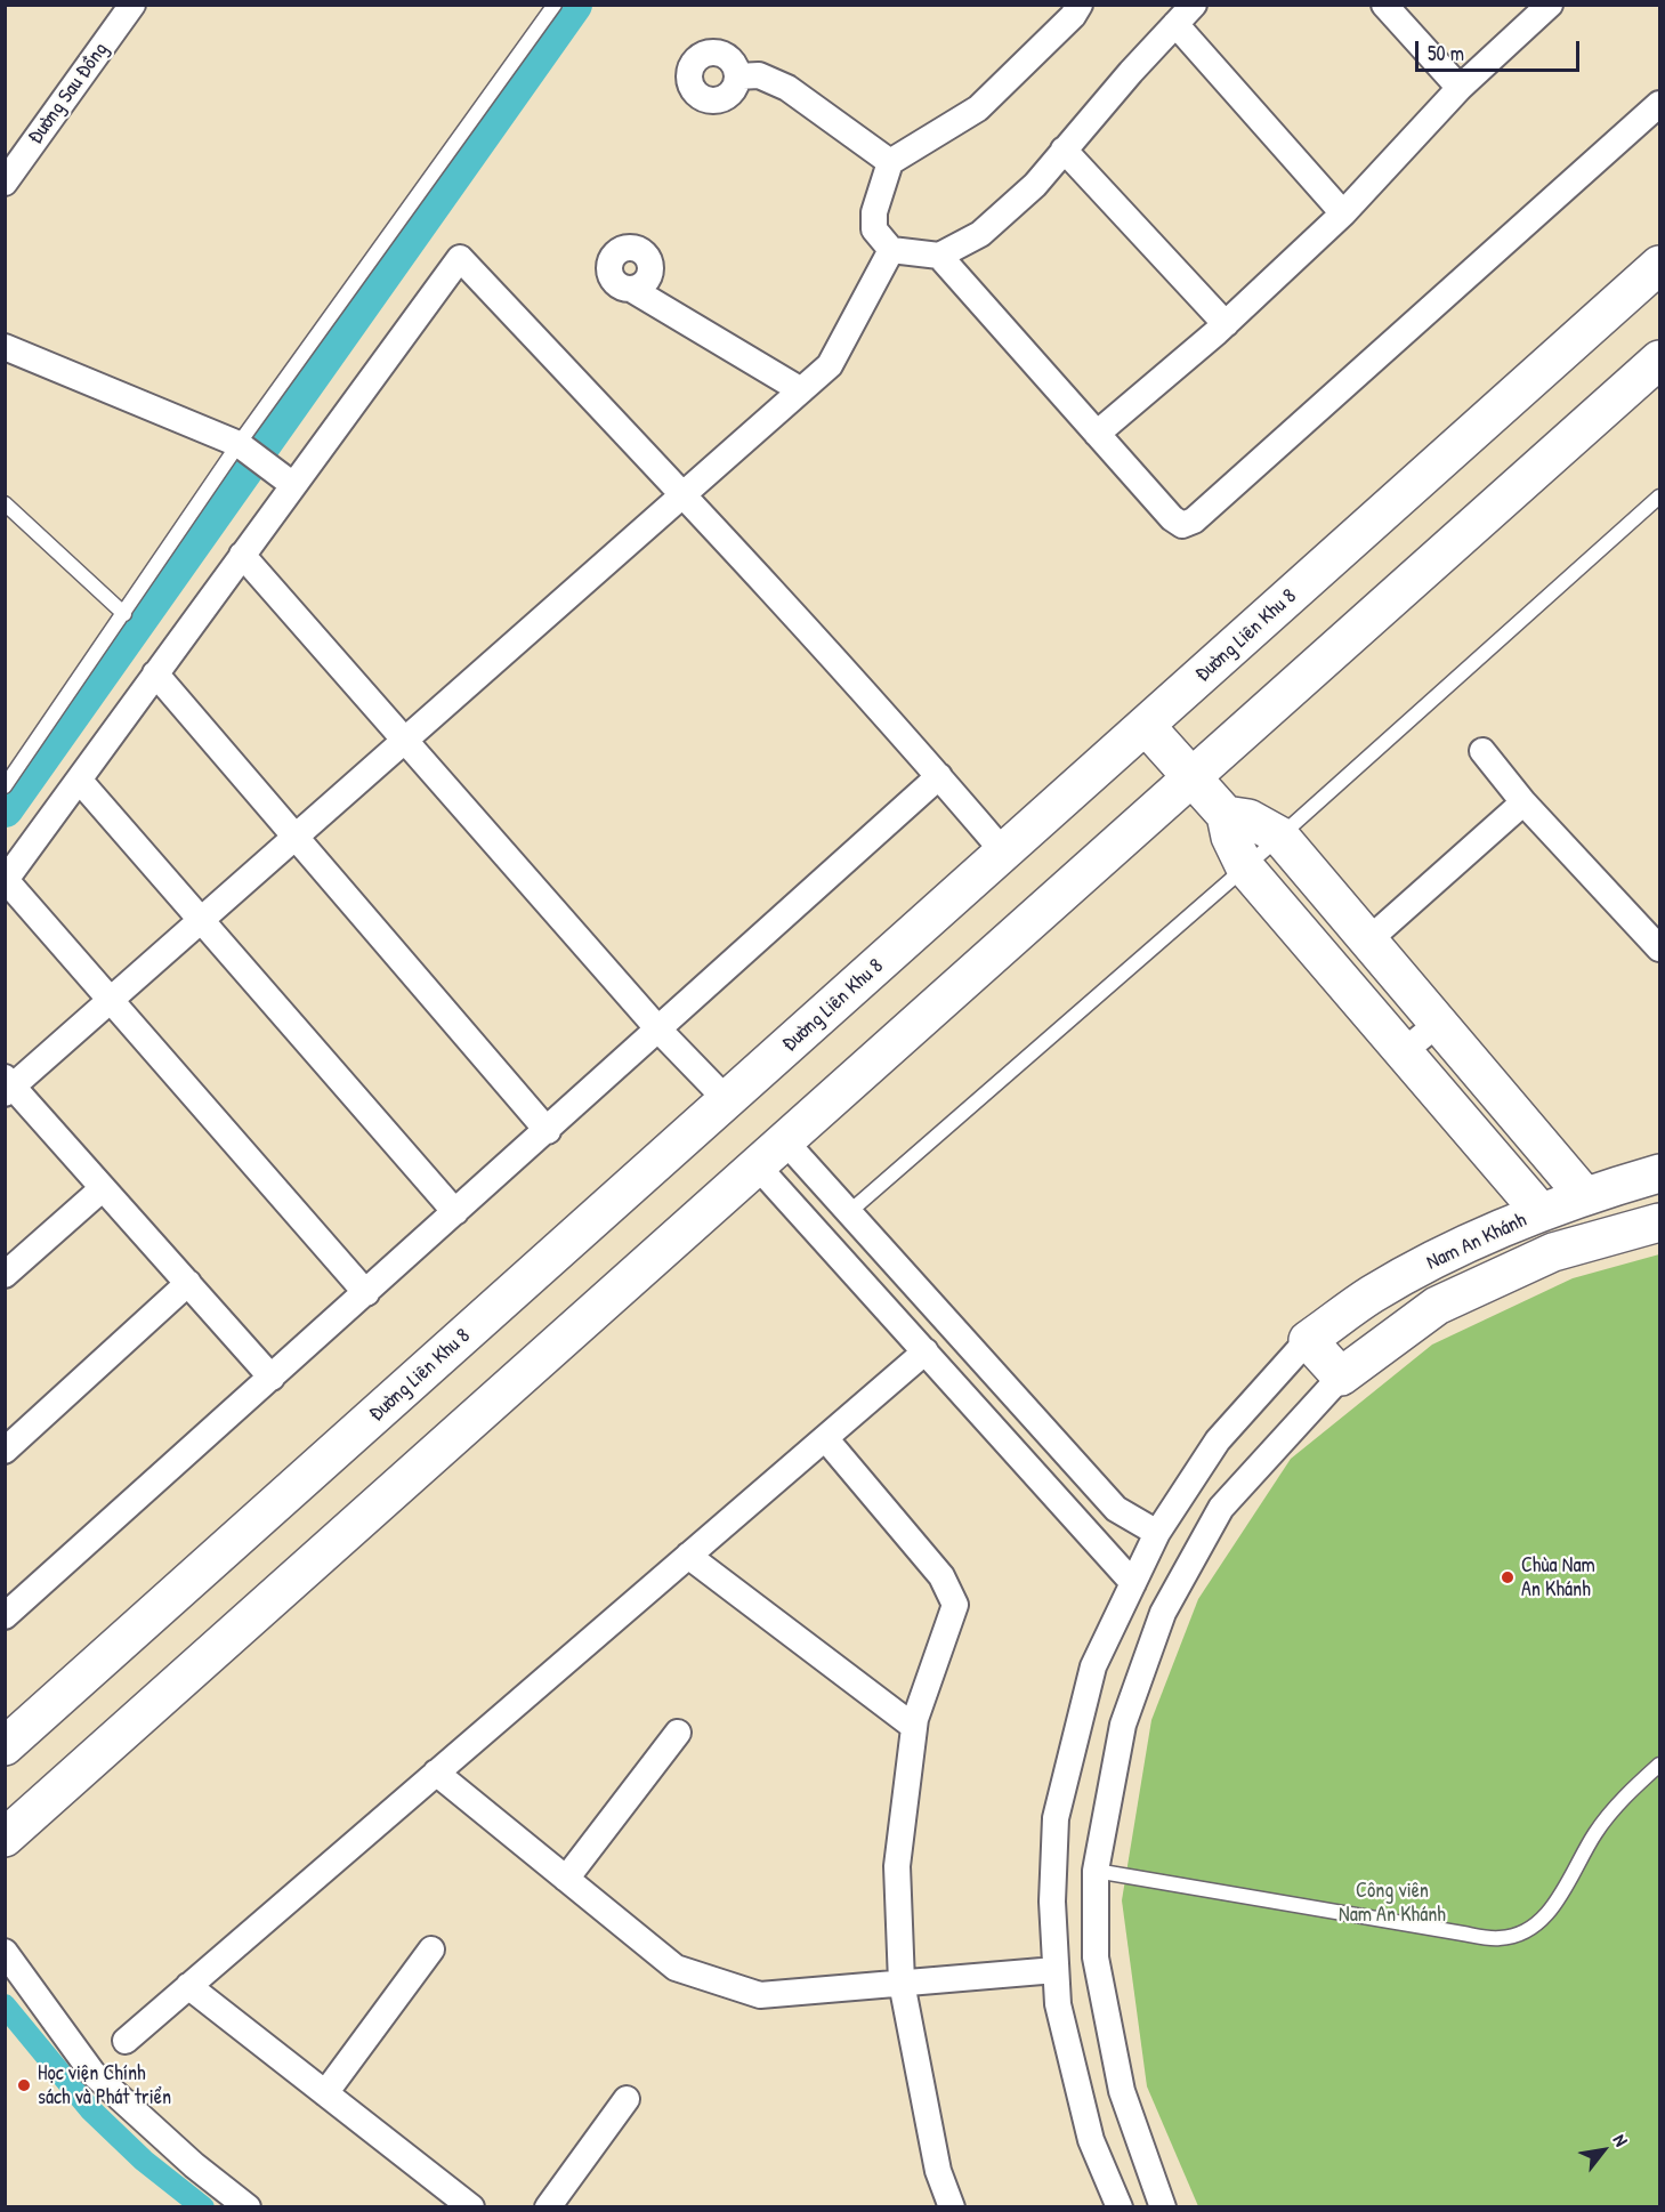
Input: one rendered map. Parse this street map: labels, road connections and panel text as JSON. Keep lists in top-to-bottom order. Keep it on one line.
{"streets":{"street":["Đường Sau Đồng","Đường Liên Khu 8","Nam An Khánh"]},"parks":["Công viên Nam An Khánh"],"places":["Chùa Nam An Khánh","Học viện Chính sách và Phát triển"],"scale_bar":"50 m","north":"top right"}
